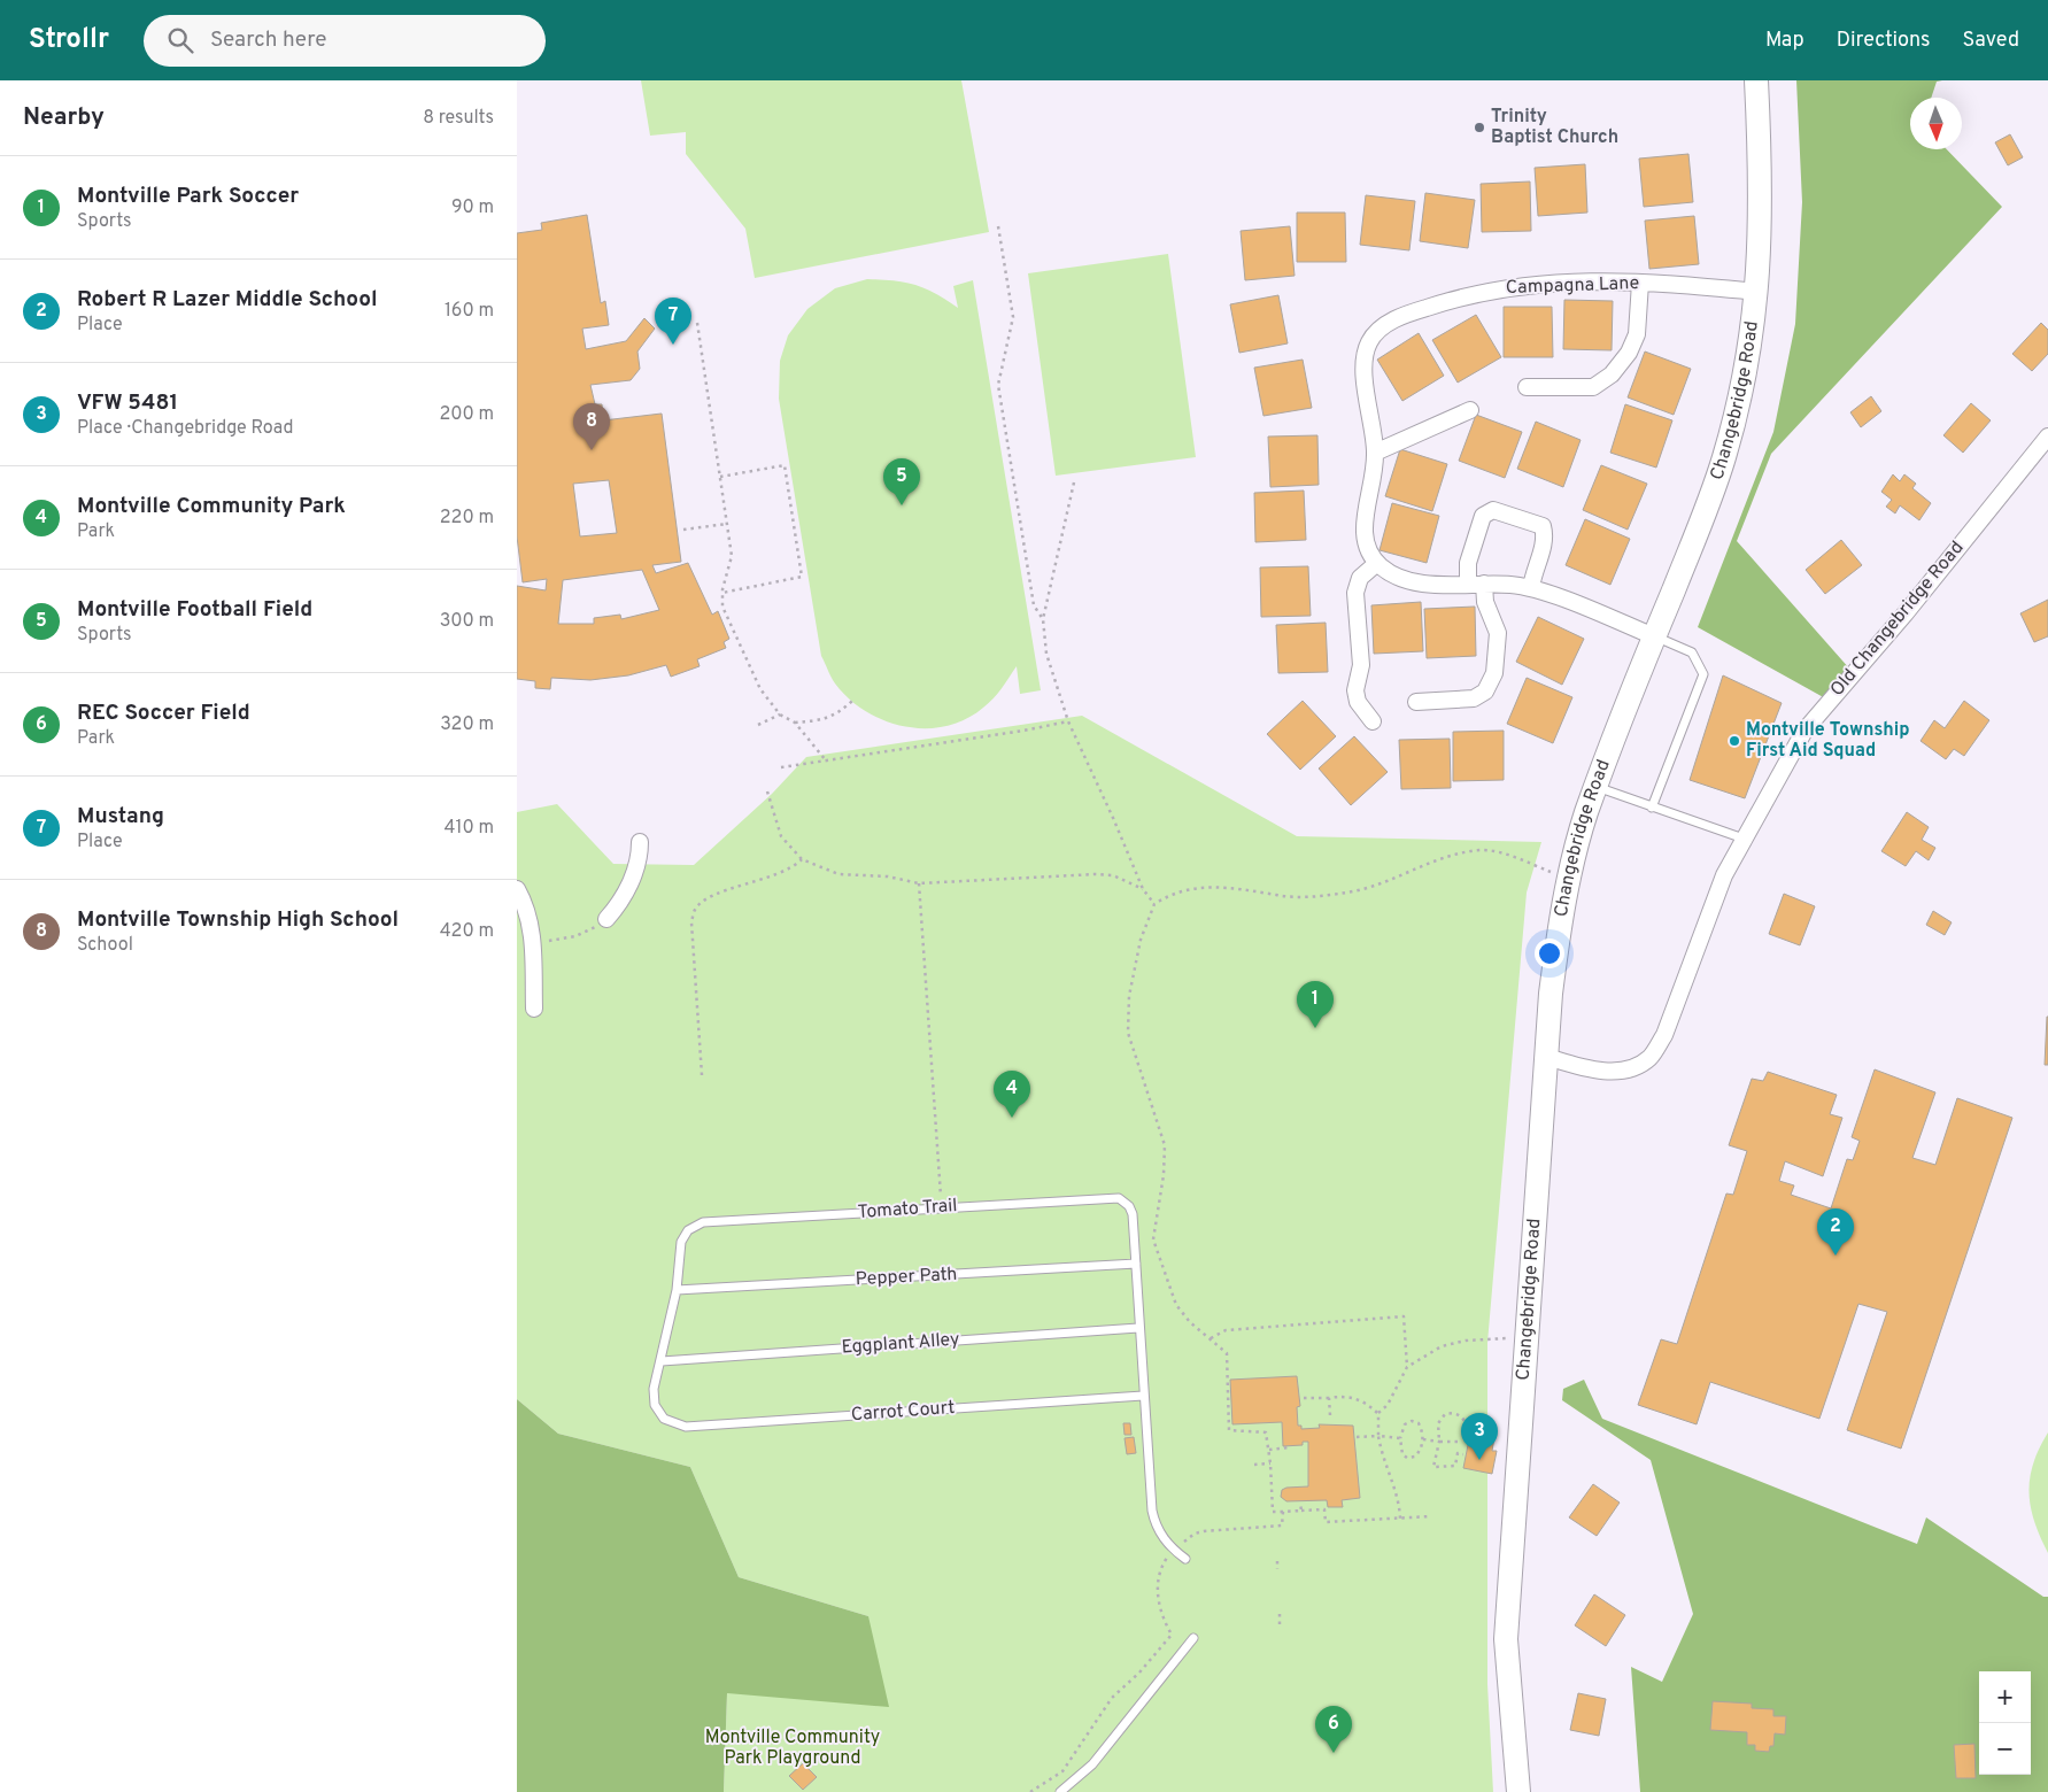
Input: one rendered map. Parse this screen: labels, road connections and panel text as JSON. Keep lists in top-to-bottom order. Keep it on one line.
{"streets":{"main road":["Changebridge Road"],"street":["Campagna Lane","Old Changebridge Road"],"lane":["Tomato Trail","Pepper Path","Eggplant Alley","Carrot Court"]},"crossings":[["Campagna Lane","Changebridge Road"],["Changebridge Road","Old Changebridge Road"],["Tomato Trail","Pepper Path"],["Eggplant Alley","Carrot Court"]],"parks":["Montville Community Park Playground"],"places":["Trinity Baptist Church","Montville Township First Aid Squad"],"north":"bottom","page":{"header":"Strollr","search":"Search here","nav":["Map","Directions","Saved"],"heading":["Nearby","8 results"],"list":[{"mark":"1","name":"Montville Park Soccer","note":"Sports","value":"90 m"},{"mark":"2","name":"Robert R Lazer Middle School","note":"Place","value":"160 m"},{"mark":"3","name":"VFW 5481","note":"Place · Changebridge Road","value":"200 m"},{"mark":"4","name":"Montville Community Park","note":"Park","value":"220 m"},{"mark":"5","name":"Montville Football Field","note":"Sports","value":"300 m"},{"mark":"6","name":"REC Soccer Field","note":"Park","value":"320 m"},{"mark":"7","name":"Mustang","note":"Place","value":"410 m"},{"mark":"8","name":"Montville Township High School","note":"School","value":"420 m"}],"pins":["7","8","5","1","4","2","3","6"],"map_buttons":["+","−"]}}
